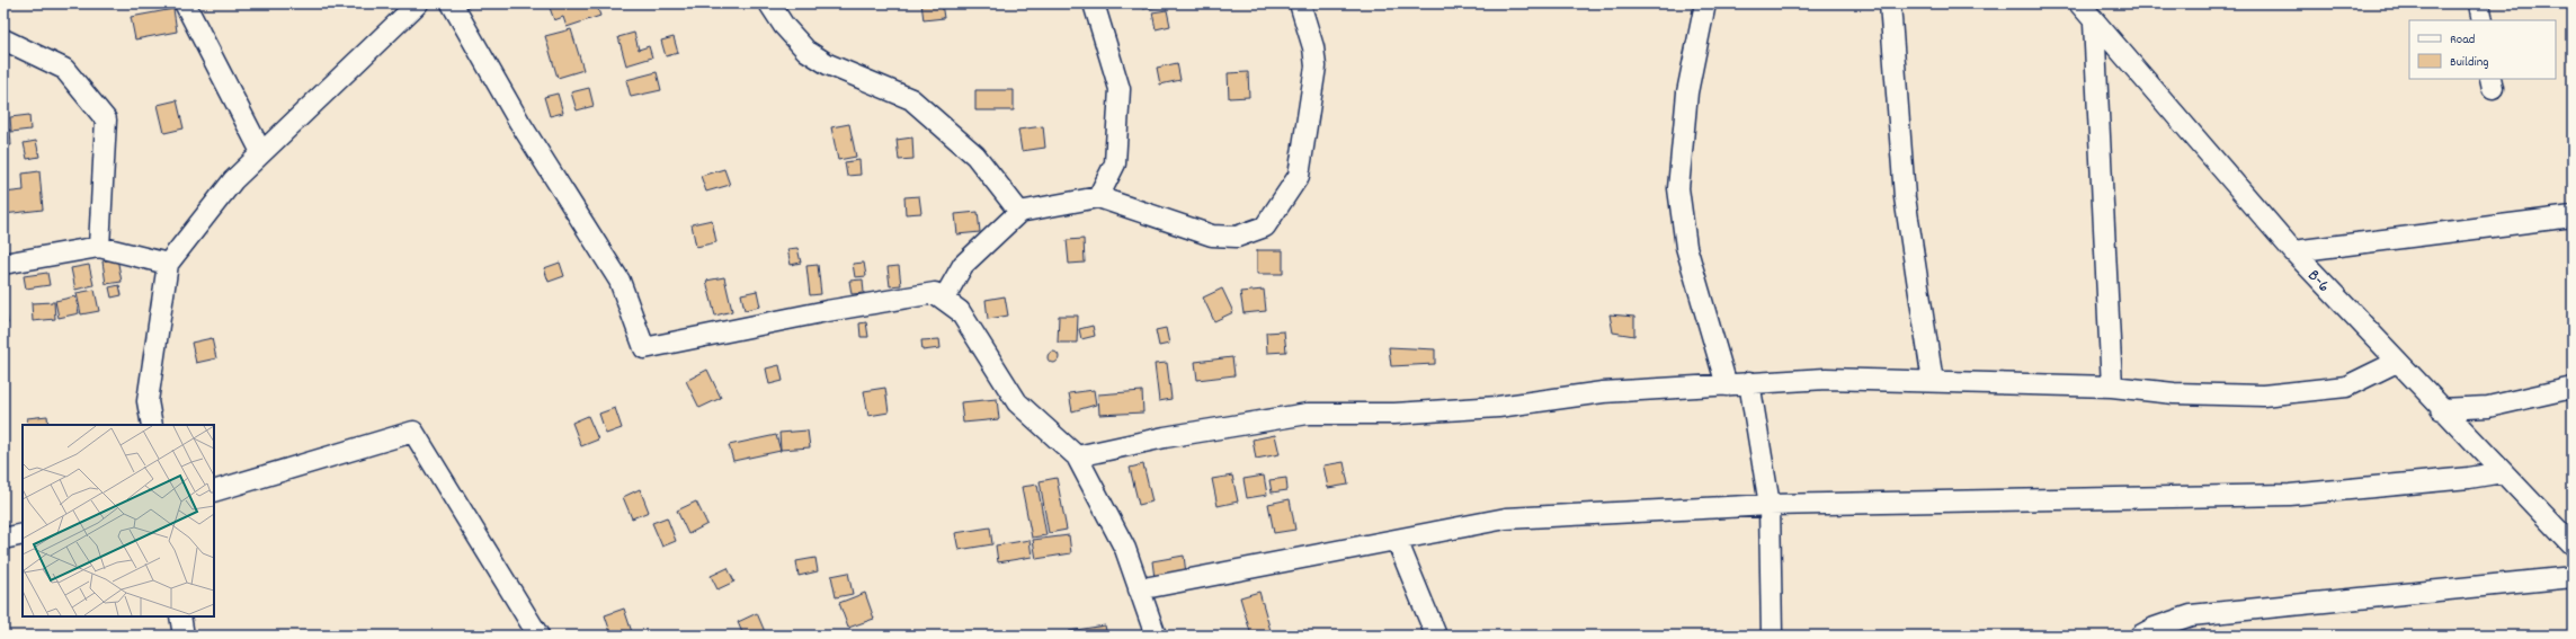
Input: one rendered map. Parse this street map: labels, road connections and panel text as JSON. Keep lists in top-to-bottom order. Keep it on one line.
{"streets":{"street":["B-6"]},"legend":["Road","Building"]}
